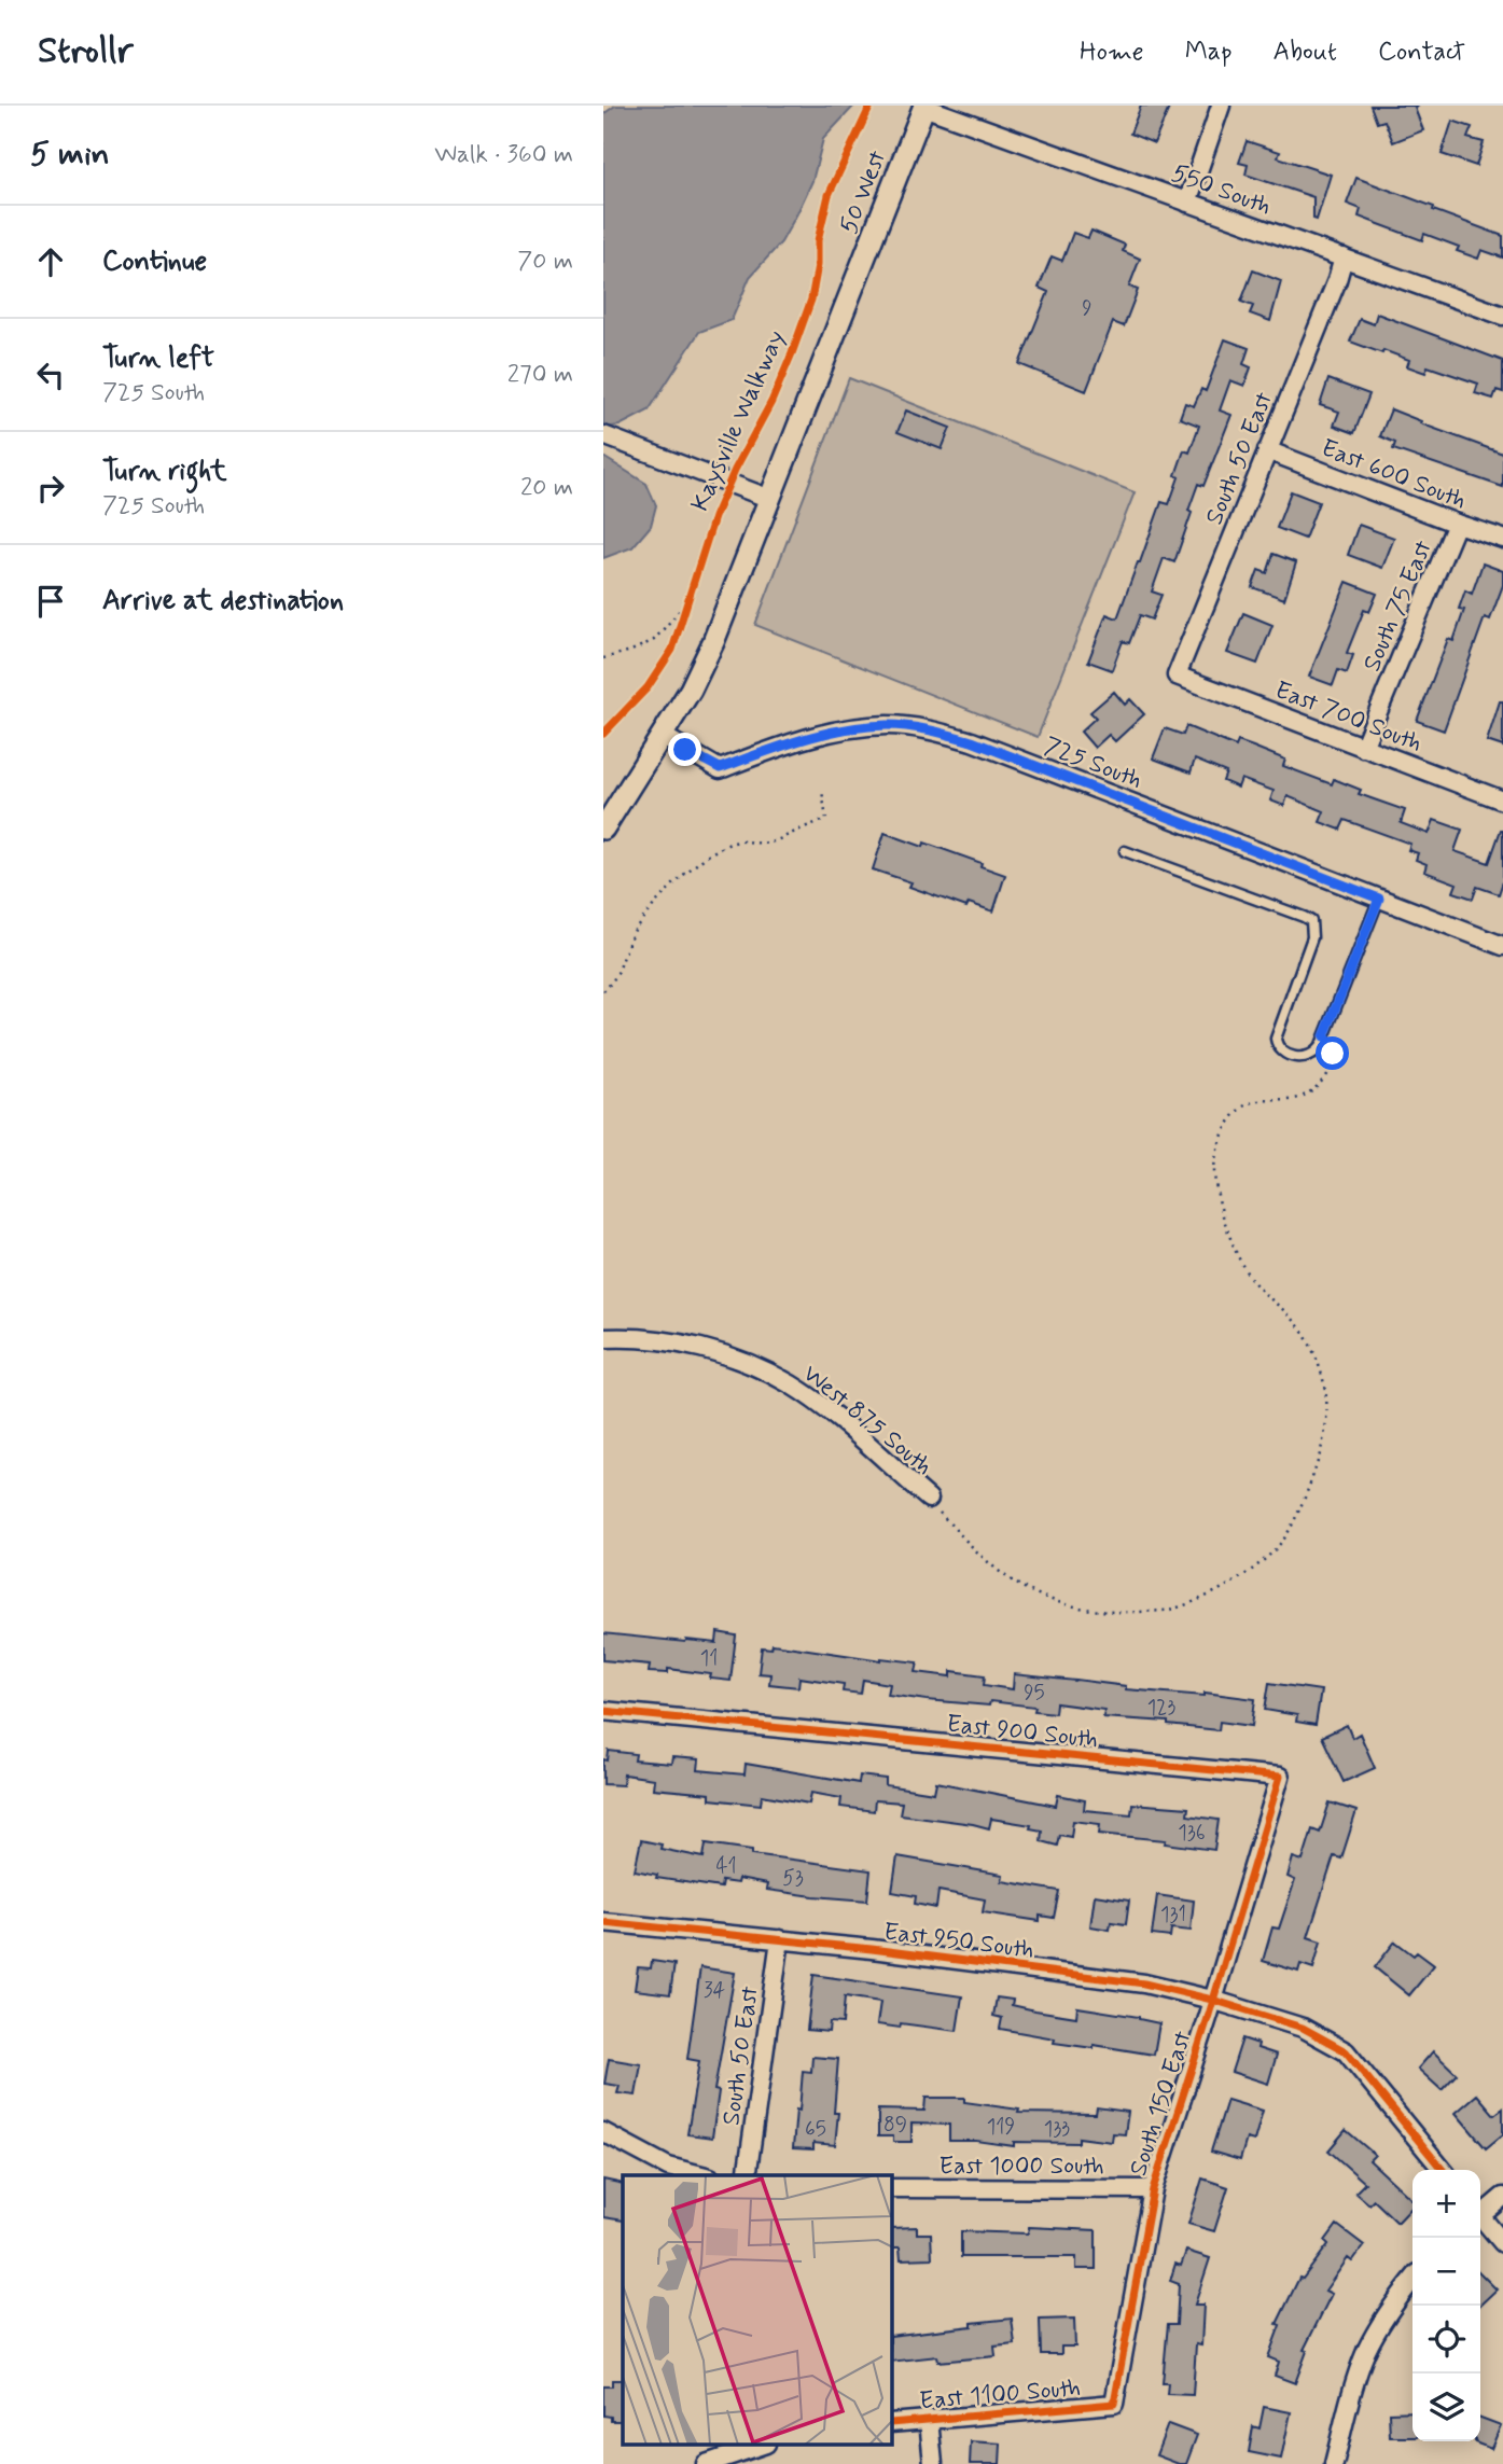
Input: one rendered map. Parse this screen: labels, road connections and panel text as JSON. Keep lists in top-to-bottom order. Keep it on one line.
{"streets":{"street":["550 South","50 West","South 50 East","East 600 South","South 75 East","East 700 South","725 South","West 875 South","East 900 South","East 950 South","South 150 East","East 1000 South","East 1100 South"],"cycle path":["Kaysville Walkway"]},"crossings":[["550 South","50 West"],["550 South","South 50 East"],["50 West","725 South"],["South 50 East","East 600 South"],["South 50 East","East 700 South"],["South 50 East","East 950 South"],["East 600 South","South 75 East"],["South 75 East","East 700 South"],["East 900 South","South 150 East"],["East 950 South","South 150 East"],["South 150 East","East 1000 South"],["South 150 East","East 1100 South"]],"house_numbers":["9","11","95","123","136","41","53","131","34","89","119","65","133"],"page":{"header":"Strollr","nav":["Home","Map","About","Contact"],"heading":["5 min","Walk · 360 m"],"list":[["Continue","70 m"],["Turn left","725 South","270 m"],["Turn right","725 South","20 m"],"Arrive at destination"],"map_buttons":["+","−"]}}
